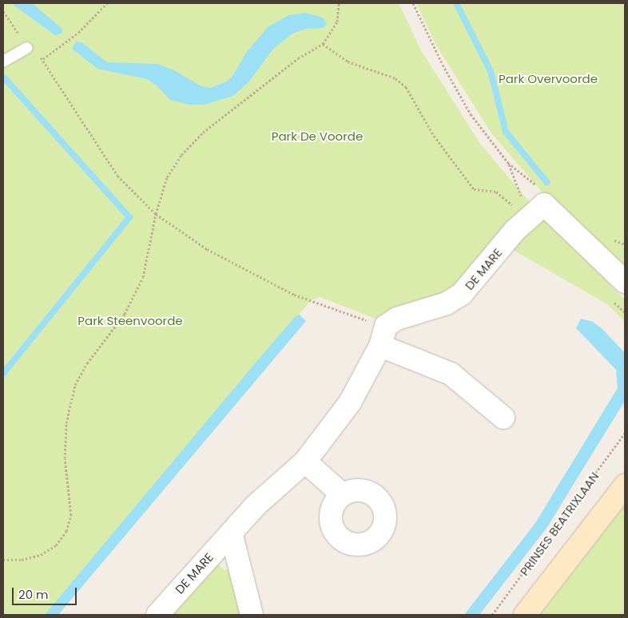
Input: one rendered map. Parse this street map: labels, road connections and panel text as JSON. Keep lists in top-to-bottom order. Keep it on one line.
{"streets":{"street":["DE MARE"],"path":["PRINSES BEATRIXLAAN"]},"parks":["Park Overvoorde","Park De Voorde","Park Steenvoorde"],"scale_bar":"20 m"}
